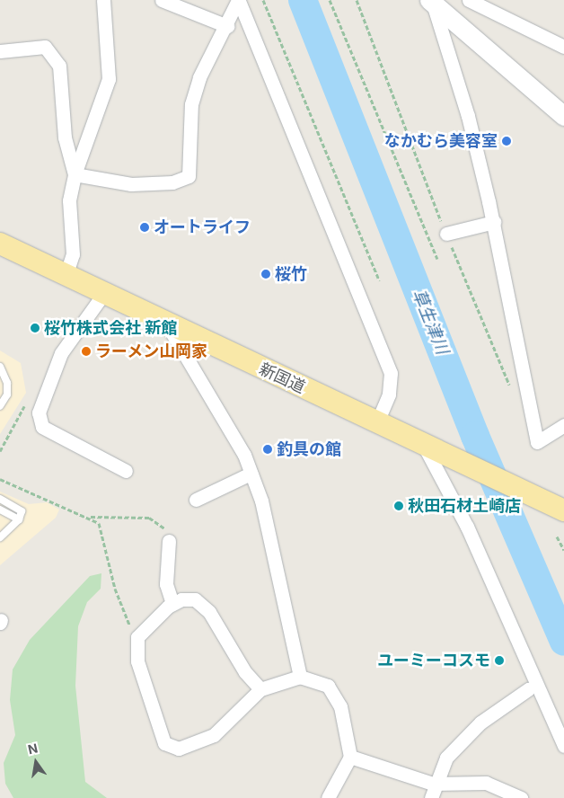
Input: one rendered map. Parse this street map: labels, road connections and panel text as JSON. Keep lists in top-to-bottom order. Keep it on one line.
{"streets":{"main road":["新国道"]},"water":["草生津川"],"places":["なかむら美容室","オートライフ","桜竹","桜竹株式会社 新館","ラーメン山岡家","釣具の館","秋田石材土崎店","ユーミーコスモ"],"north":"top"}
